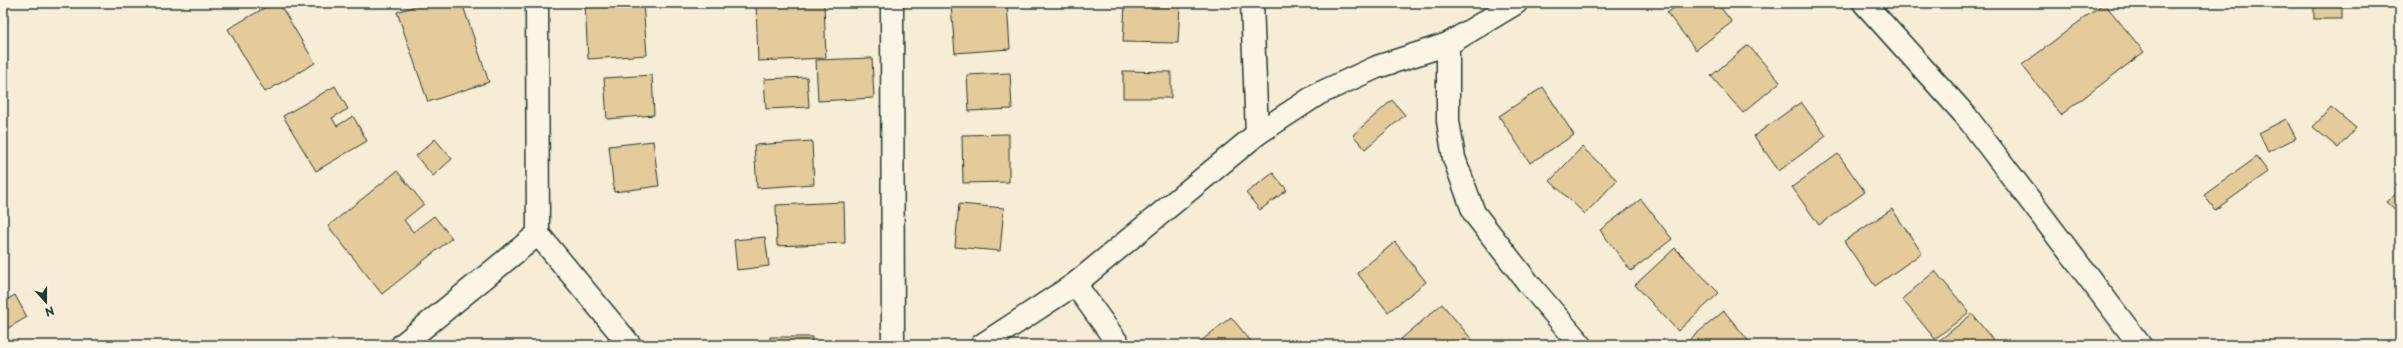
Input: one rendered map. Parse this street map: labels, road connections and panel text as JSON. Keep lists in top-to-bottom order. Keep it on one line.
{"north":"bottom"}
